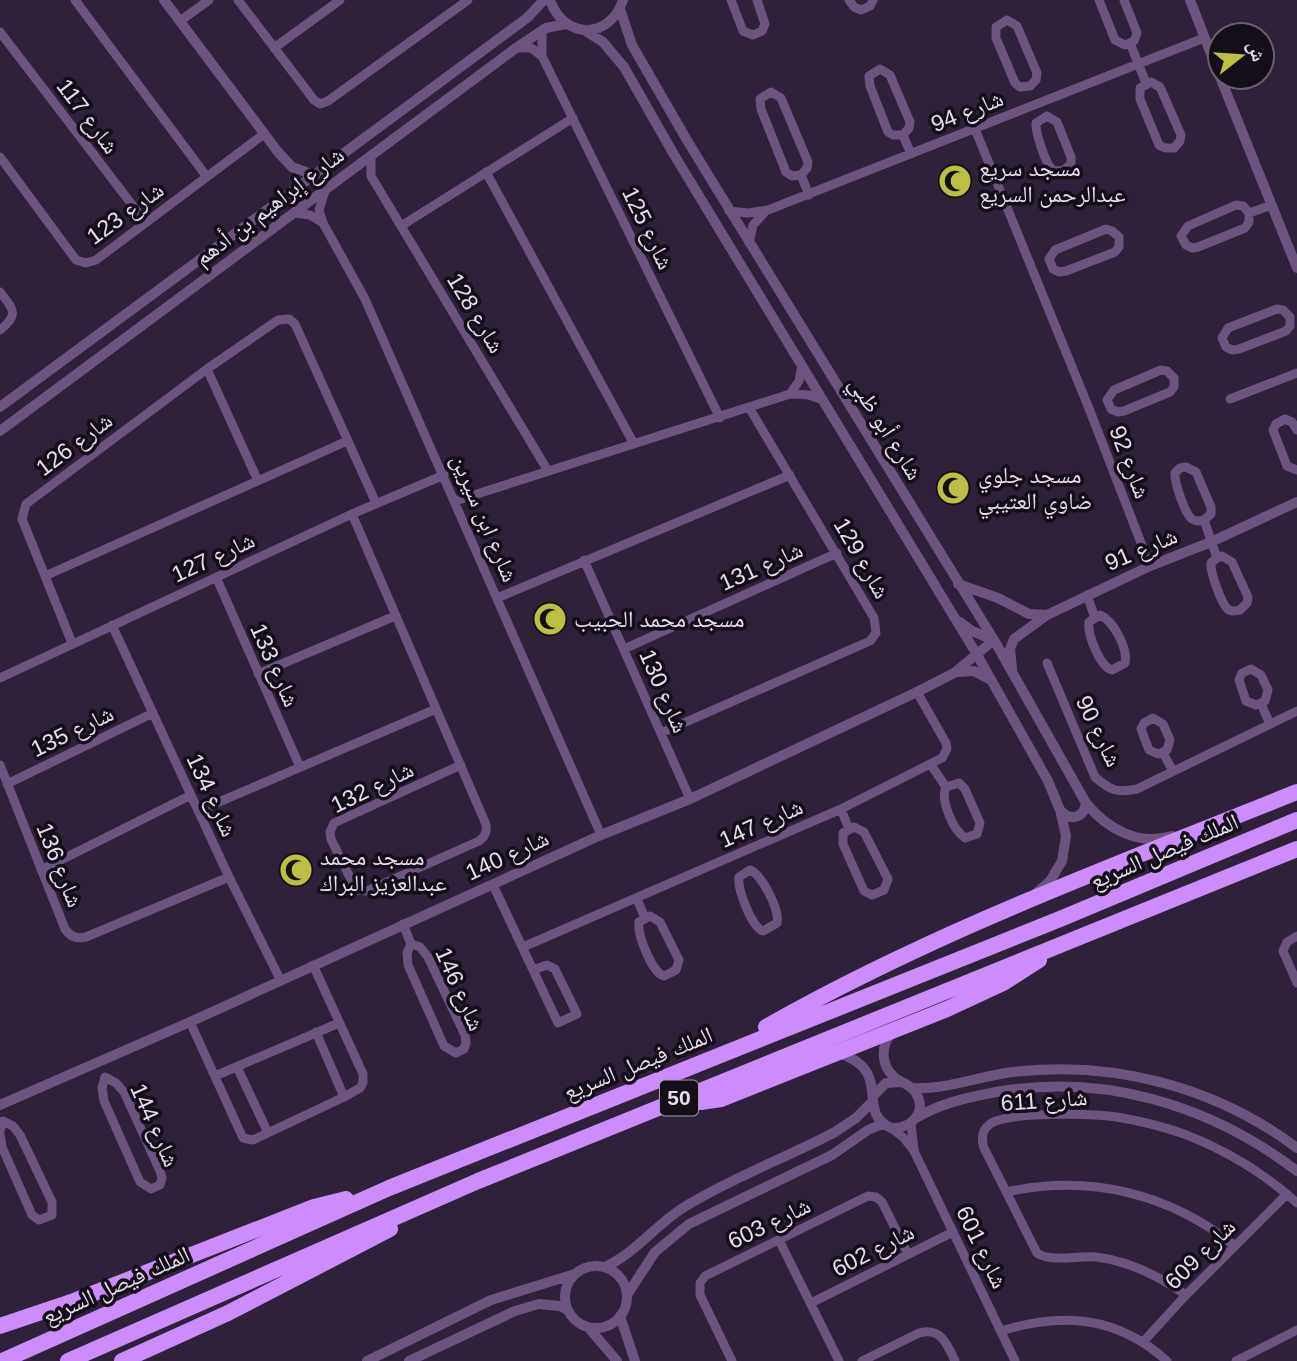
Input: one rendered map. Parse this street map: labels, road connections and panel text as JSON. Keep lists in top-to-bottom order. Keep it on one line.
{"streets":{"highway":["الملك فيصل السريع","50"],"street":["شارع 94","شارع 117","شارع إبراهيم بن أدهم","شارع 123","شارع 125","شارع 128","شارع أبو ظبي","شارع 126","شارع 92","شارع ابن سيرين","شارع 91","شارع 127","شارع 129","شارع 131","شارع 133","شارع 130","شارع 135","شارع 90","شارع 132","شارع 134","شارع 147","شارع 140","شارع 136","شارع 146","شارع 611","شارع 144","شارع 603","شارع 601","شارع 602","شارع 609"]},"crossings":[["شارع 94","شارع أبو ظبي"],["شارع 94","شارع 92"],["شارع 117","شارع 123"],["شارع إبراهيم بن أدهم","شارع 125"],["شارع إبراهيم بن أدهم","شارع أبو ظبي"],["شارع أبو ظبي","شارع 91"],["شارع أبو ظبي","شارع 140"],["شارع 126","شارع 127"],["شارع 92","شارع 91"],["شارع ابن سيرين","شارع 127"],["شارع ابن سيرين","شارع 140"],["شارع 127","شارع 133"],["شارع 127","شارع 132"],["شارع 127","شارع 134"],["شارع 129","شارع 131"],["شارع 129","شارع 130"],["شارع 131","شارع 130"],["شارع 130","شارع 140"],["شارع 135","شارع 134"],["شارع 135","شارع 136"],["شارع 134","شارع 140"],["شارع 134","شارع 136"],["شارع 140","شارع 146"],["شارع 140","شارع 144"],["شارع 611","شارع 609"],["شارع 603","شارع 602"],["شارع 601","شارع 602"]],"places":{"mosque":["مسجد سريع عبدالرحمن السريع","مسجد جلوي ضاوي العتيبي","مسجد محمد الحبيب","مسجد محمد عبدالعزيز البراك"]},"north":"right"}
